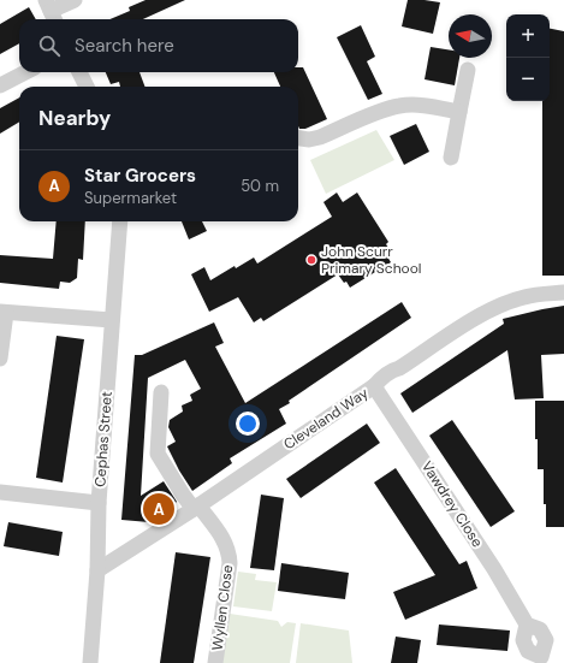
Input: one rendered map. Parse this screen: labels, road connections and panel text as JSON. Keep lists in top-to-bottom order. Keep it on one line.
{"streets":{"street":["Cleveland Way","Cephas Street","Vawdrey Close","Wyllen Close"]},"crossings":[["Cleveland Way","Cephas Street"],["Cleveland Way","Vawdrey Close"],["Cleveland Way","Wyllen Close"]],"places":["John Scurr Primary School"],"north":"left","page":{"map_buttons":["+","−"],"search":"Search here","heading":"Nearby","list":[{"mark":"A","name":"Star Grocers","note":"Supermarket","value":"50 m"}],"pins":"A"}}
